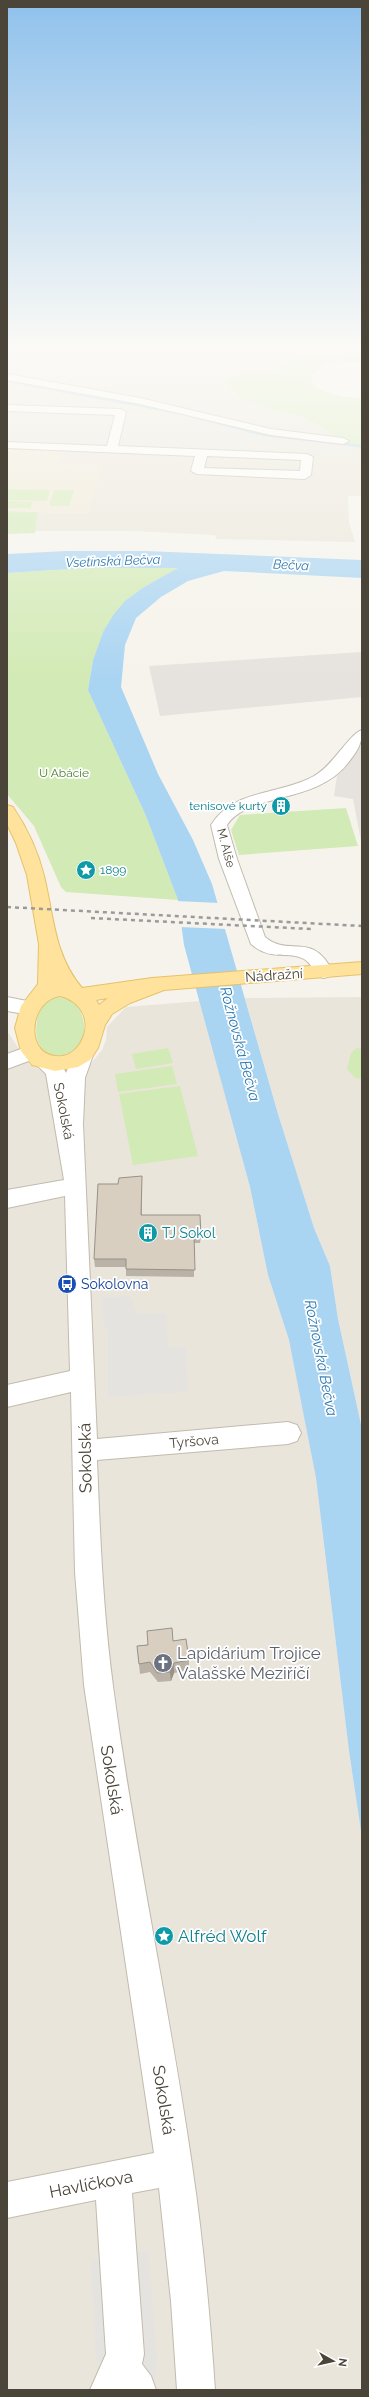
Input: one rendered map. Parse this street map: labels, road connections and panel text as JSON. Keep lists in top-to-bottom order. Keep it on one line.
{"streets":{"main road":["Nádražní","Sokolská"],"street":["M. Alše","Tyršova","Havlíčkova"]},"crossings":[["M. Alše","Nádražní"],["Nádražní","Sokolská"],["Sokolská","Havlíčkova"]],"water":["Vsetínská Bečva","Bečva","Rožnovská Bečva"],"parks":["U Abácie"],"places":{"building":["tenisové kurty","TJ Sokol"],"place":["1899","Alfréd Wolf"],"bus stop":["Sokolovna"],"church":["Lapidárium Trojice Valašské Meziříčí"]},"north":"right"}
